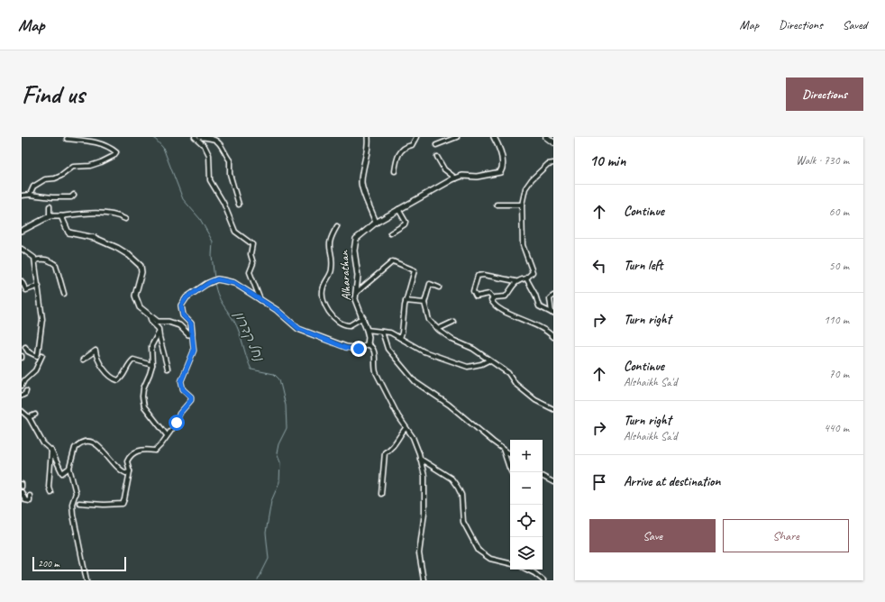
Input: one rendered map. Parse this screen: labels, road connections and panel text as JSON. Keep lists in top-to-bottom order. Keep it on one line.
{"streets":{"street":["Alharathan"]},"water":["נחל קדרון"],"scale_bar":"200 m","page":{"header":"Map","nav":["Map","Directions","Saved"],"buttons":["Directions",["Save","Share"]],"title":"Find us","heading":["10 min","Walk · 730 m"],"list":[["Continue","60 m"],["Turn left","50 m"],["Turn right","110 m"],["Continue","Alshaikh Sa'd","70 m"],["Turn right","Alshaikh Sa'd","440 m"],"Arrive at destination"],"map_buttons":["+","−"],"scale":"200 m"}}
